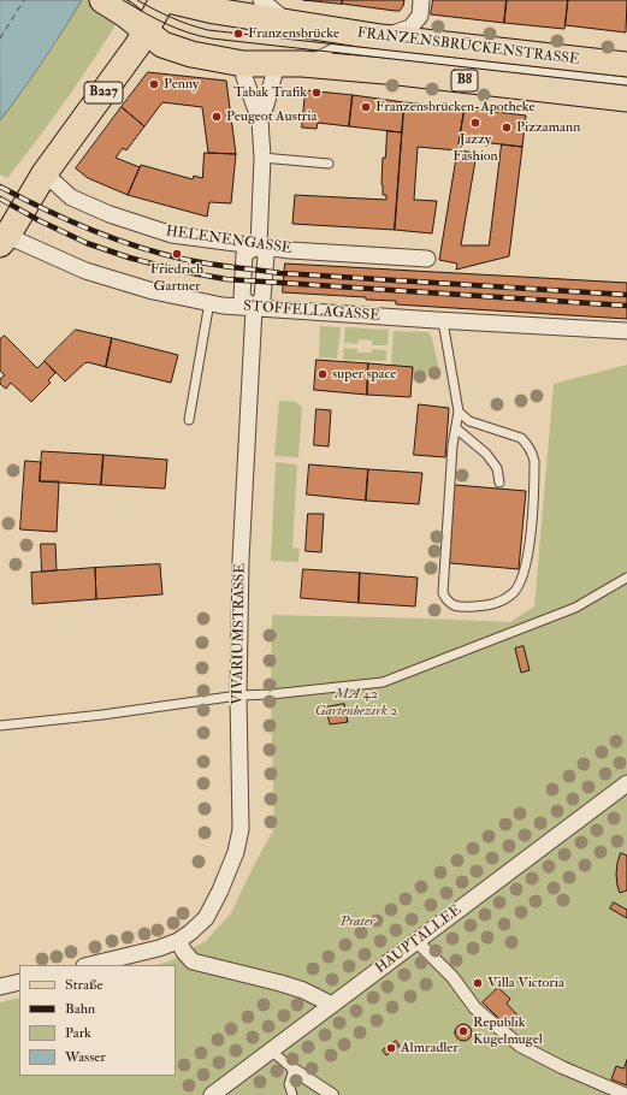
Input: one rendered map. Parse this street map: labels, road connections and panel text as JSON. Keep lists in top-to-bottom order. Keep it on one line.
{"streets":{"main road":["FRANZENSBRÜCKENSTRASSE","B8","B227"],"street":["HELENENGASSE","STOFFELLAGASSE","VIVARIUMSTRASSE","HAUPTALLEE"]},"crossings":[["B8","B227"],["B227","HELENENGASSE"],["B227","STOFFELLAGASSE"],["HELENENGASSE","VIVARIUMSTRASSE"],["STOFFELLAGASSE","VIVARIUMSTRASSE"]],"parks":["MA 42 Gartenbezirk 2","Prater"],"places":["Franzensbrücke","Penny","Tabak Trafik","Franzensbrücken-Apotheke","Peugeot Austria","Jazzy Fashion","Pizzamann","Friedrich Gartner","super space","Villa Victoria","Republik Kugelmugel","Almradler"],"legend":["Straße","Bahn","Park","Wasser"]}
